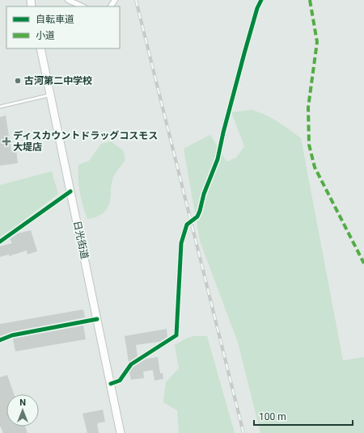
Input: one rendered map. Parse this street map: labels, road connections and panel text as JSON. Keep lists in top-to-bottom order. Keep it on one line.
{"streets":{"main road":["日光街道"]},"places":{"other":["古河第二中学校"],"health":["ディスカウントドラッグコスモス 大堤店"]},"legend":["自転車道","小道"],"scale_bar":"100 m","north":"top"}
